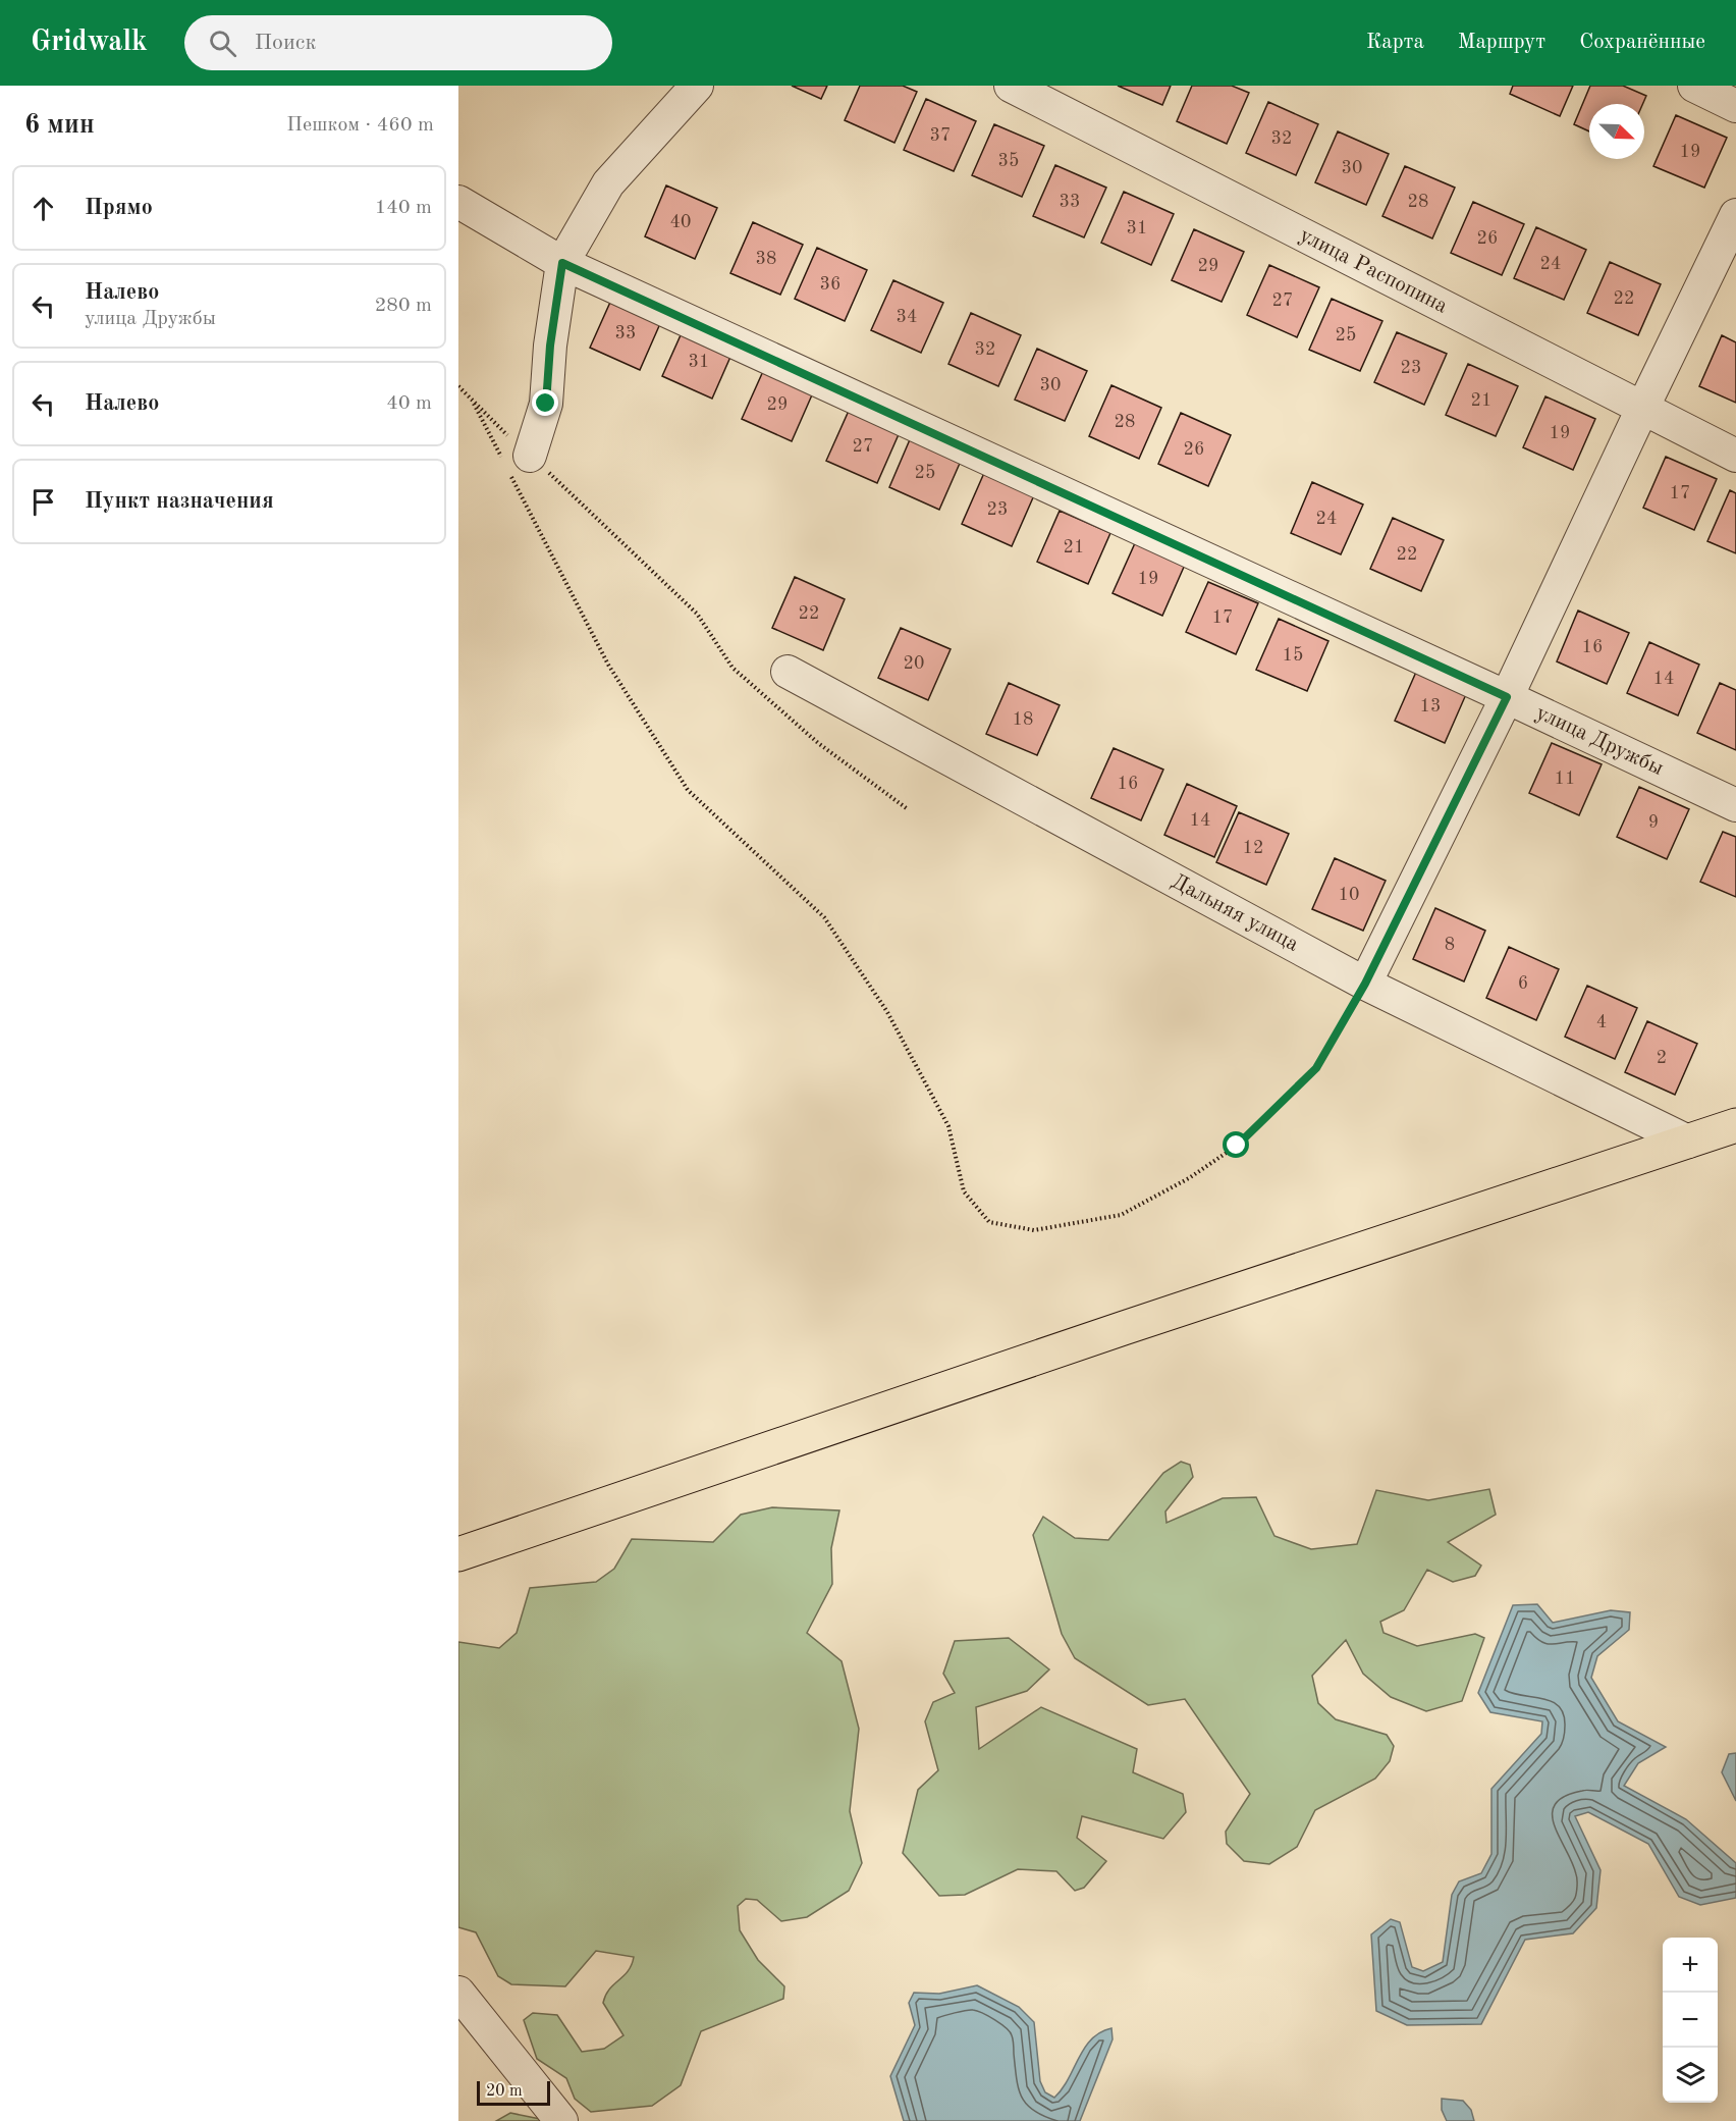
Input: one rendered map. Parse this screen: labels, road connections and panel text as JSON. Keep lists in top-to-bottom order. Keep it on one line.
{"streets":{"street":["улица Распопина","улица Дружбы","Дальняя улица"]},"house_numbers":["37","32","19","35","30","33","28","40","31","26","38","24","29","36","22","27","34","33","25","32","31","23","30","21","29","28","19","27","26","25","17","23","24","21","22","19","22","17","16","15","20","14","13","18","11","16","14","9","12","10","8","6","4","2"],"scale_bar":"20 m","north":"bottom right","page":{"header":"Gridwalk","search":"Поиск","nav":["Карта","Маршрут","Сохранённые"],"heading":["6 мин","Пешком · 460 m"],"list":[["Прямо","140 m"],["Налево","улица Дружбы","280 m"],["Налево","40 m"],"Пункт назначения"],"map_buttons":["+","−"],"scale":"20 m"}}
